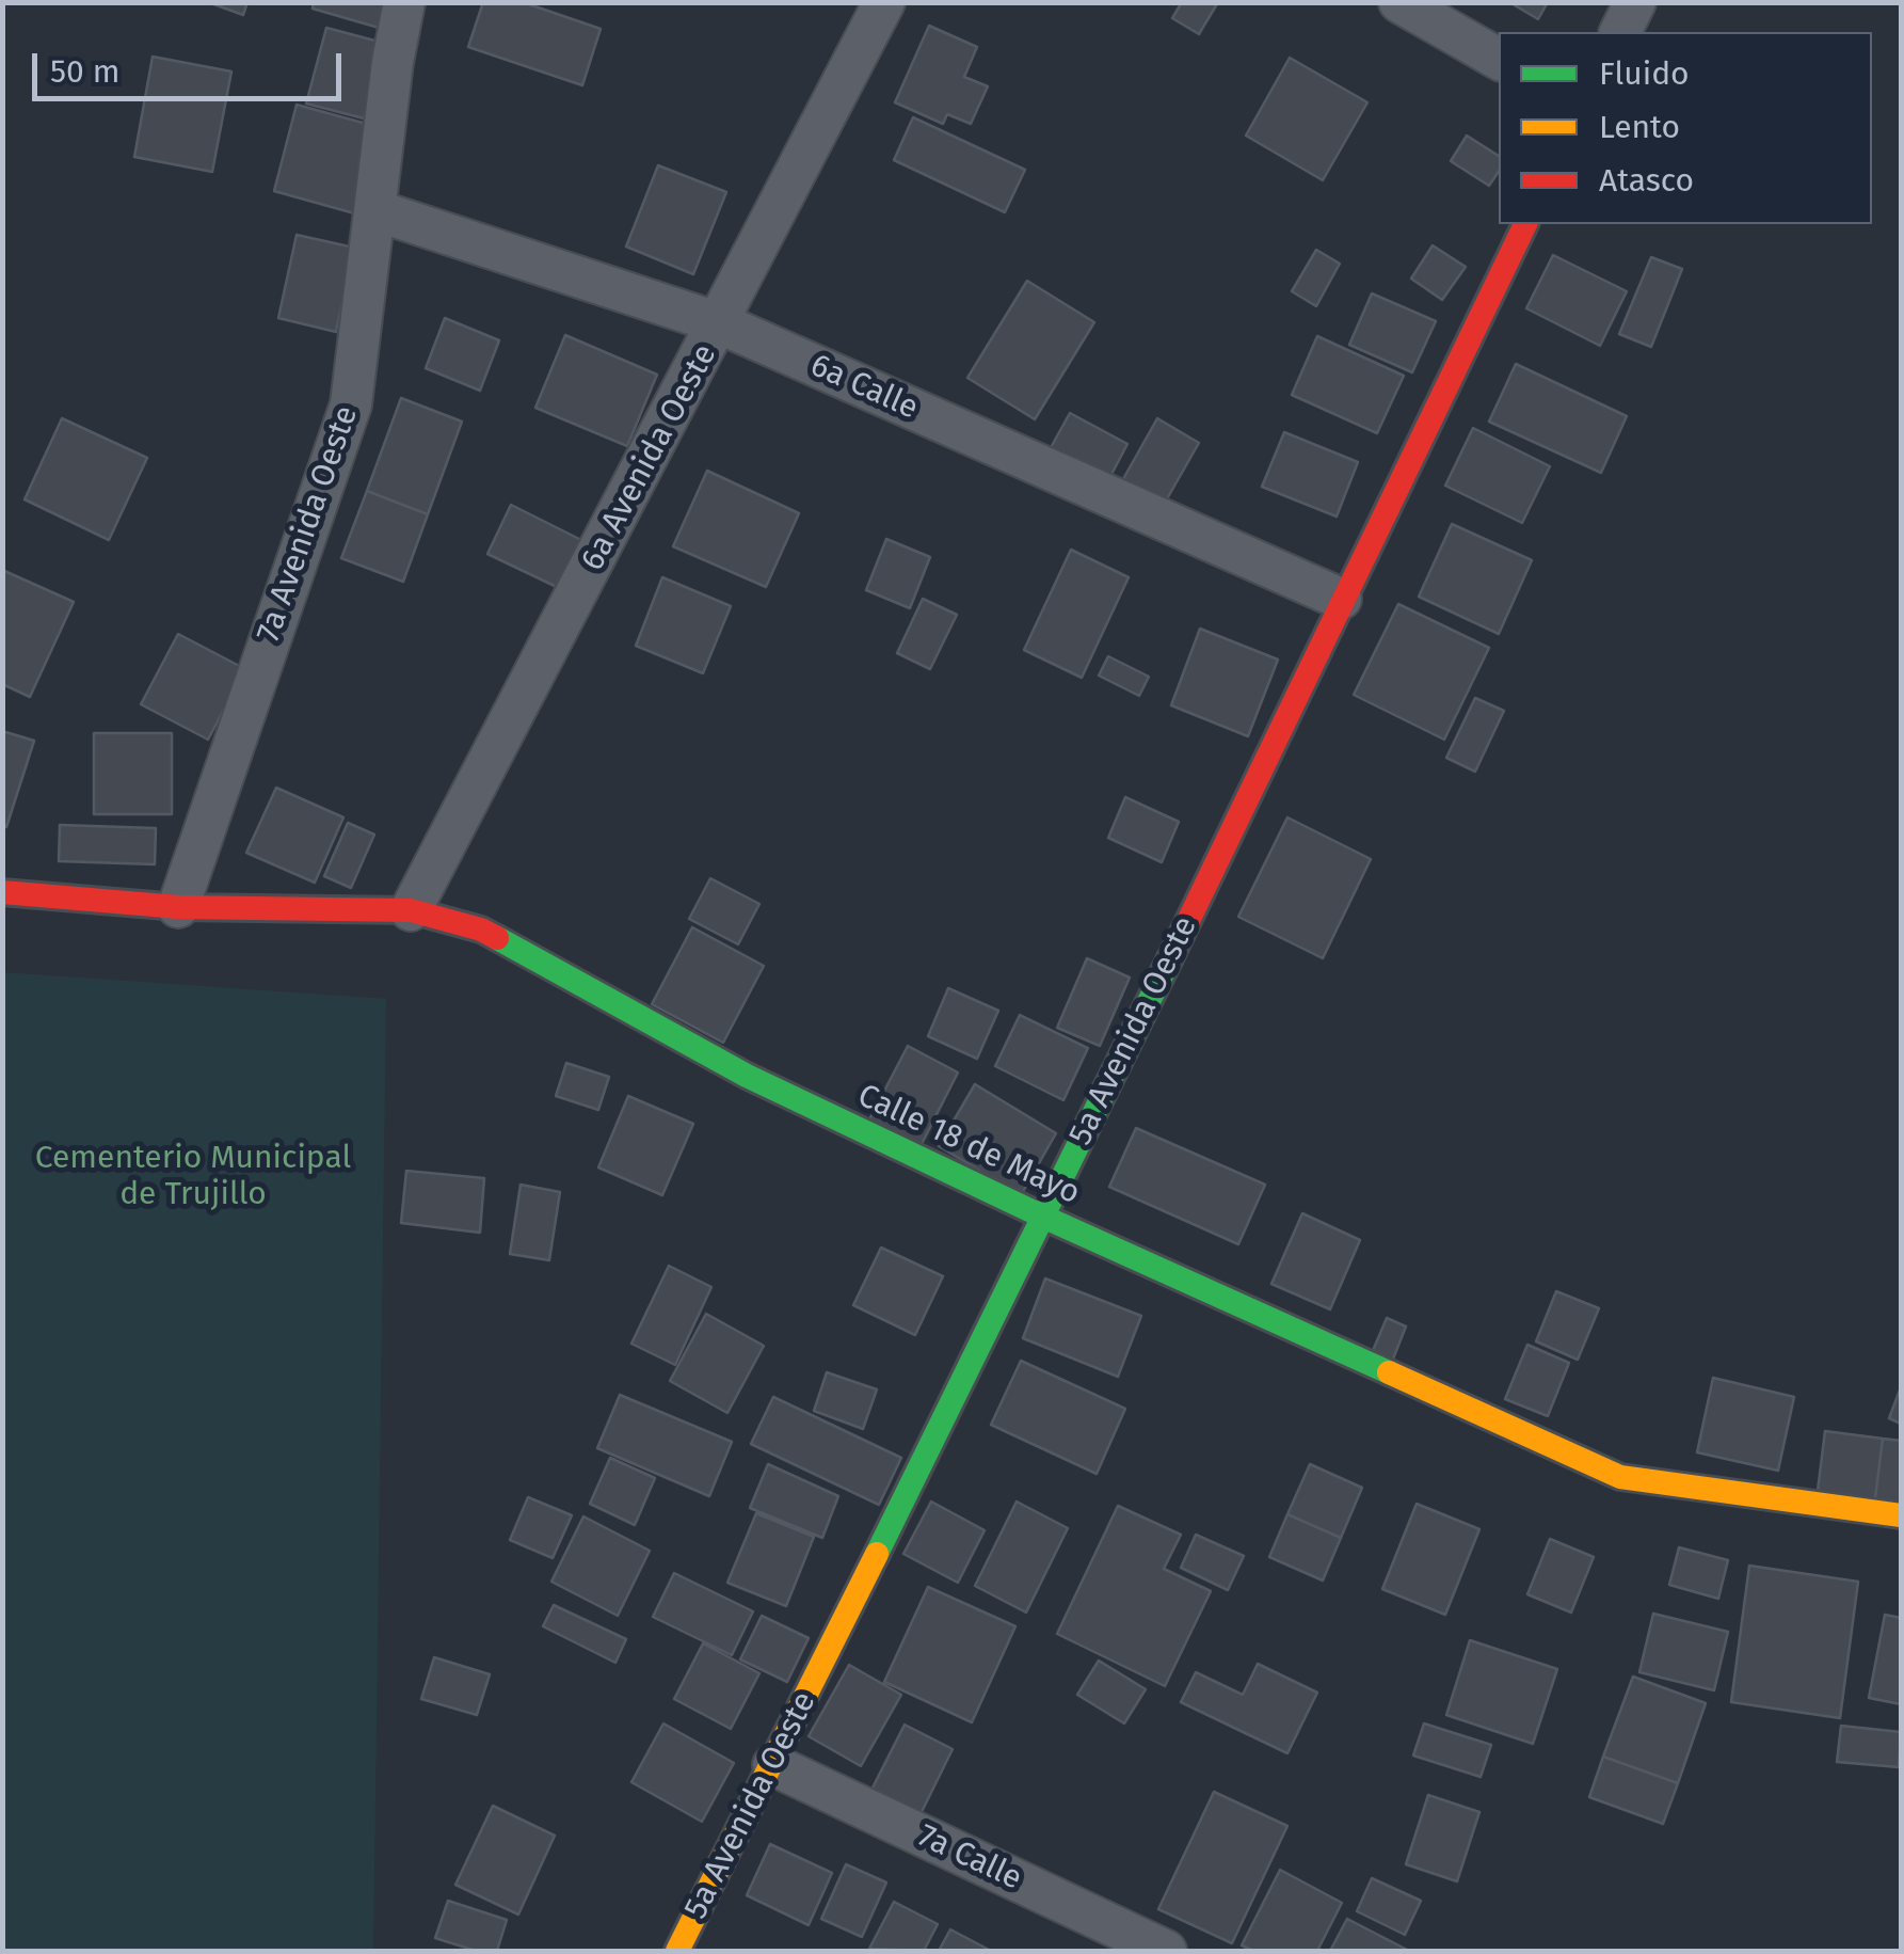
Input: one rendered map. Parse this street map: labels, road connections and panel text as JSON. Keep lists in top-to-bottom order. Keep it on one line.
{"streets":{"street":["6a Calle","6a Avenida Oeste","7a Avenida Oeste","5a Avenida Oeste","Calle 18 de Mayo","7a Calle"]},"crossings":[["6a Calle","6a Avenida Oeste"],["6a Calle","7a Avenida Oeste"],["6a Calle","5a Avenida Oeste"],["6a Avenida Oeste","Calle 18 de Mayo"],["7a Avenida Oeste","Calle 18 de Mayo"],["5a Avenida Oeste","Calle 18 de Mayo"],["5a Avenida Oeste","7a Calle"]],"parks":["Cementerio Municipal de Trujillo"],"legend":["Fluido","Lento","Atasco"],"scale_bar":"50 m"}
